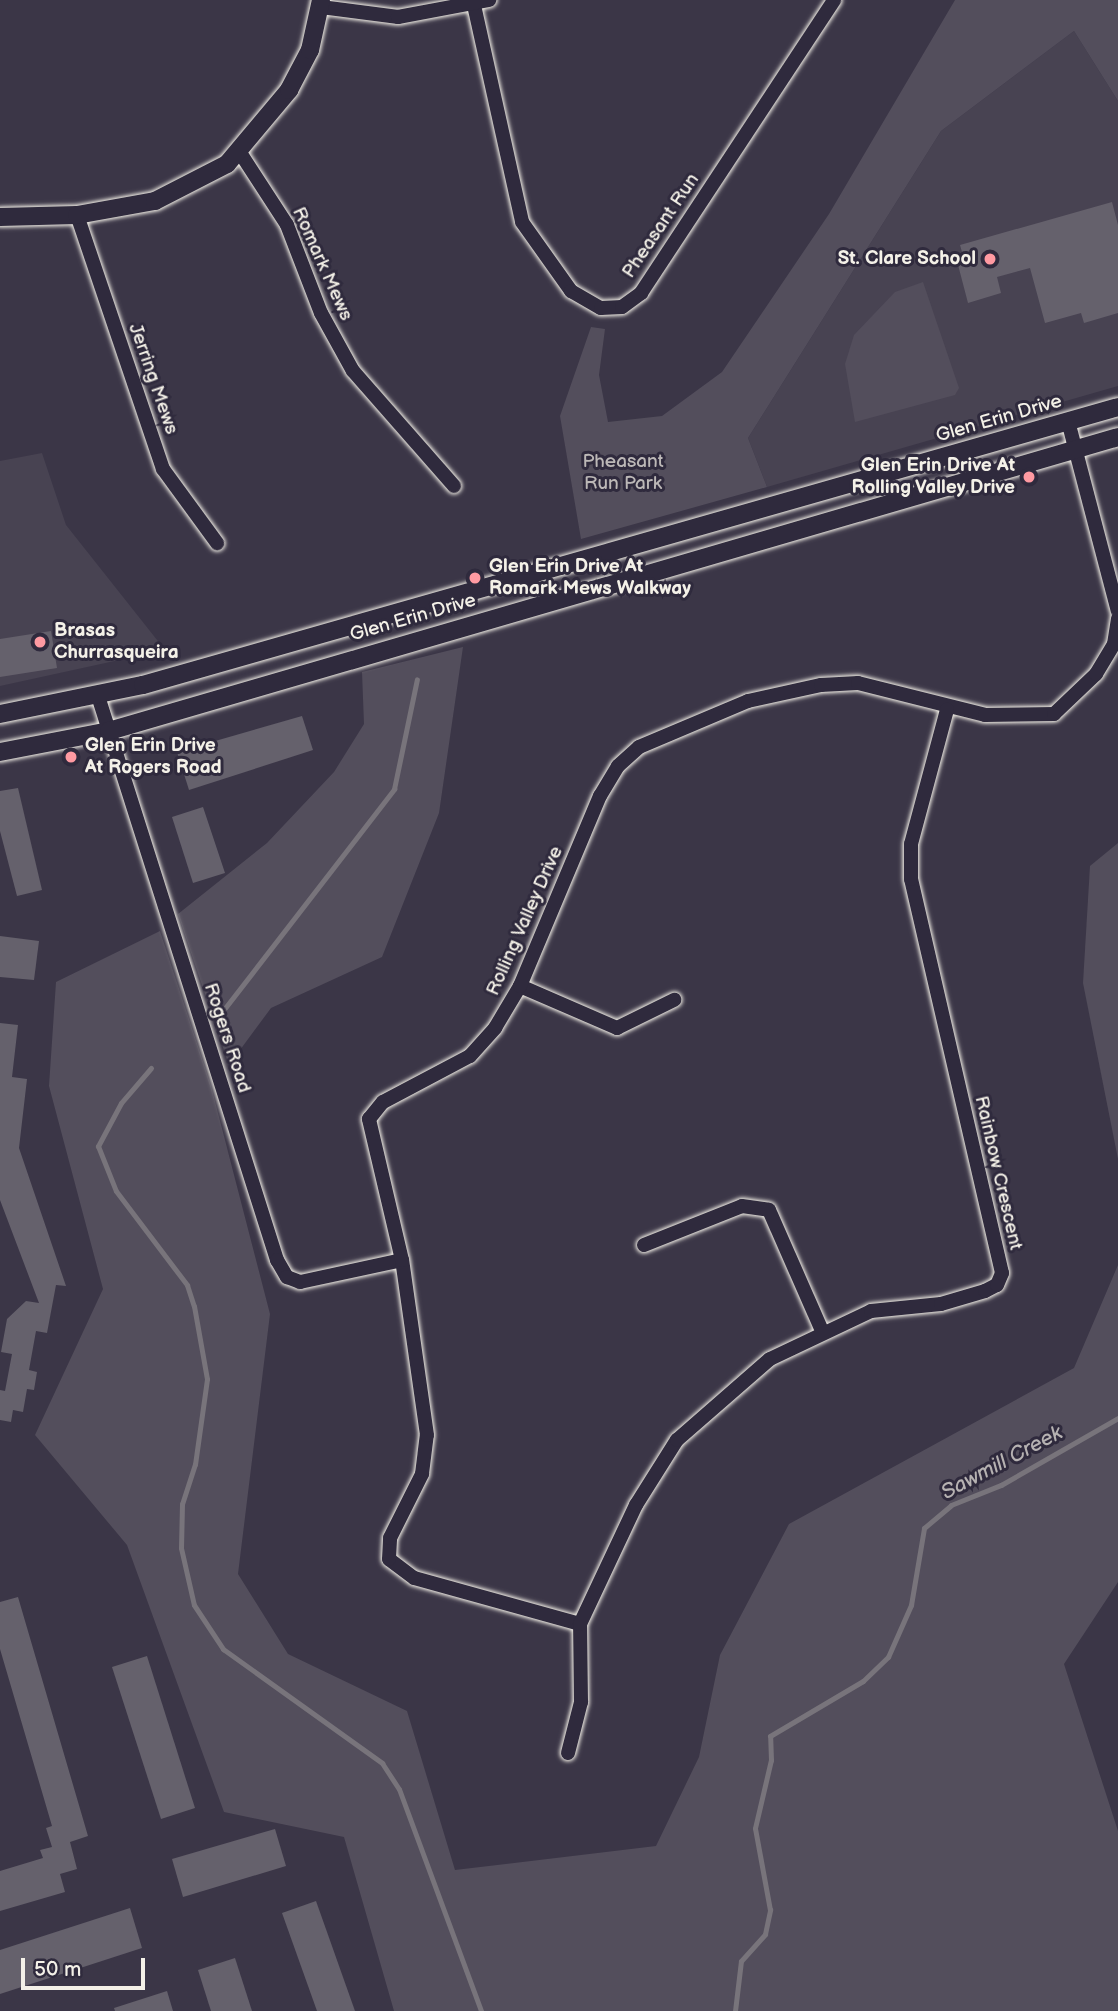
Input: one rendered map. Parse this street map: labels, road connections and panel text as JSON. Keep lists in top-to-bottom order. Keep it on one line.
{"streets":{"street":["Pheasant Run","Romark Mews","Jerring Mews","Glen Erin Drive","Rolling Valley Drive","Rogers Road","Rainbow Crescent"]},"crossings":[["Glen Erin Drive","Rogers Road"],["Rolling Valley Drive","Rogers Road"],["Rolling Valley Drive","Rainbow Crescent"]],"water":["Sawmill Creek"],"parks":["Pheasant Run Park"],"places":["St. Clare School","Glen Erin Drive At Rolling Valley Drive","Glen Erin Drive At Romark Mews Walkway","Brasas Churrasqueira","Glen Erin Drive At Rogers Road"],"scale_bar":"50 m"}
